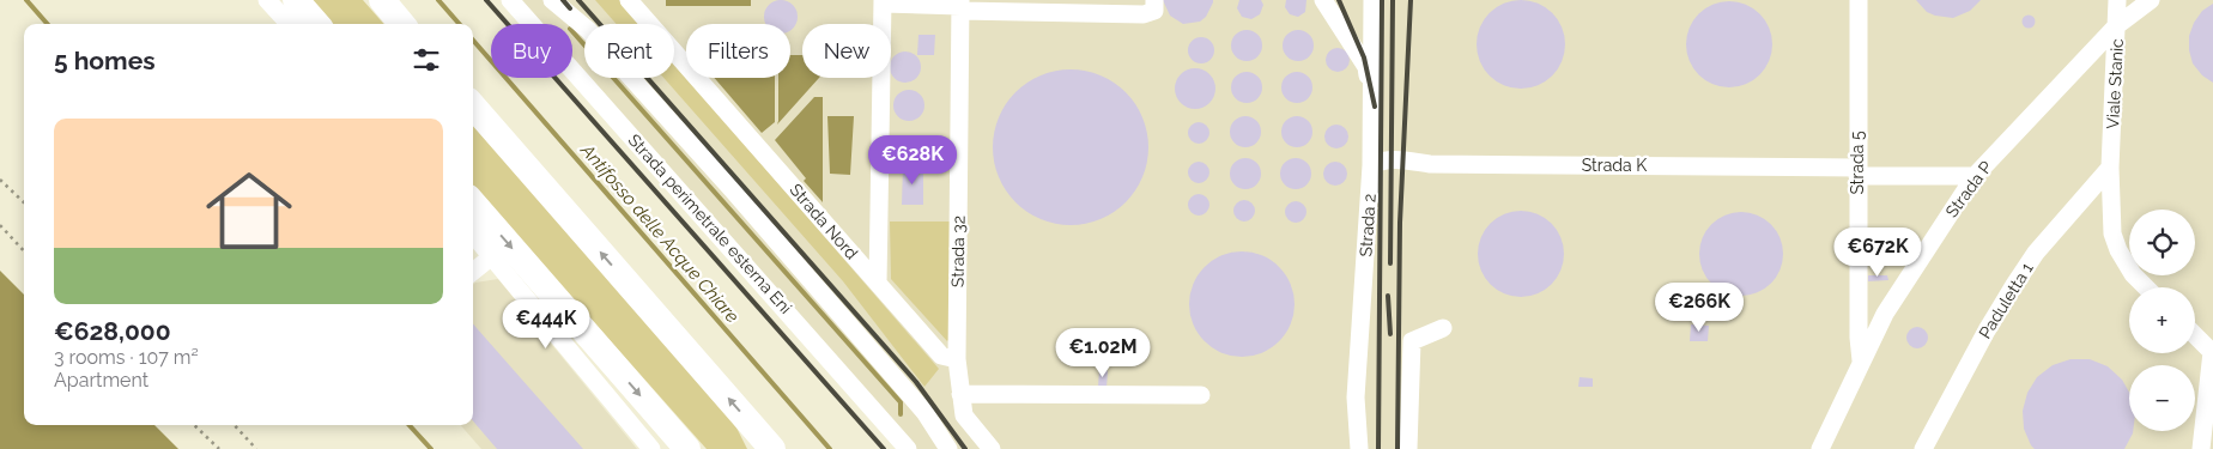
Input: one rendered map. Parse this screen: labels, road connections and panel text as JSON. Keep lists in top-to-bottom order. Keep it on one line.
{"streets":{"street":["Viale Stanic","Strada 5","Strada K","Strada P","Strada Nord","Strada perimetrale esterna Eni","Strada 2","Strada 32","Paduletta 1"]},"crossings":[["Viale Stanic","Strada P"],["Viale Stanic","Paduletta 1"],["Strada 5","Strada K"],["Strada 5","Strada P"],["Strada K","Strada P"],["Strada K","Strada 2"],["Strada Nord","Strada 32"]],"water":["Antifosso delle Acque Chiare"],"page":{"chip":["Buy","Rent","Filters","New"],"heading":"5 homes","list":[{"name":"€628,000","note":"3 rooms · 107 m² · Apartment"}],"price":["€628K","€672K","€266K","€444K","€1.02M"],"map_buttons":["+","−"]}}
